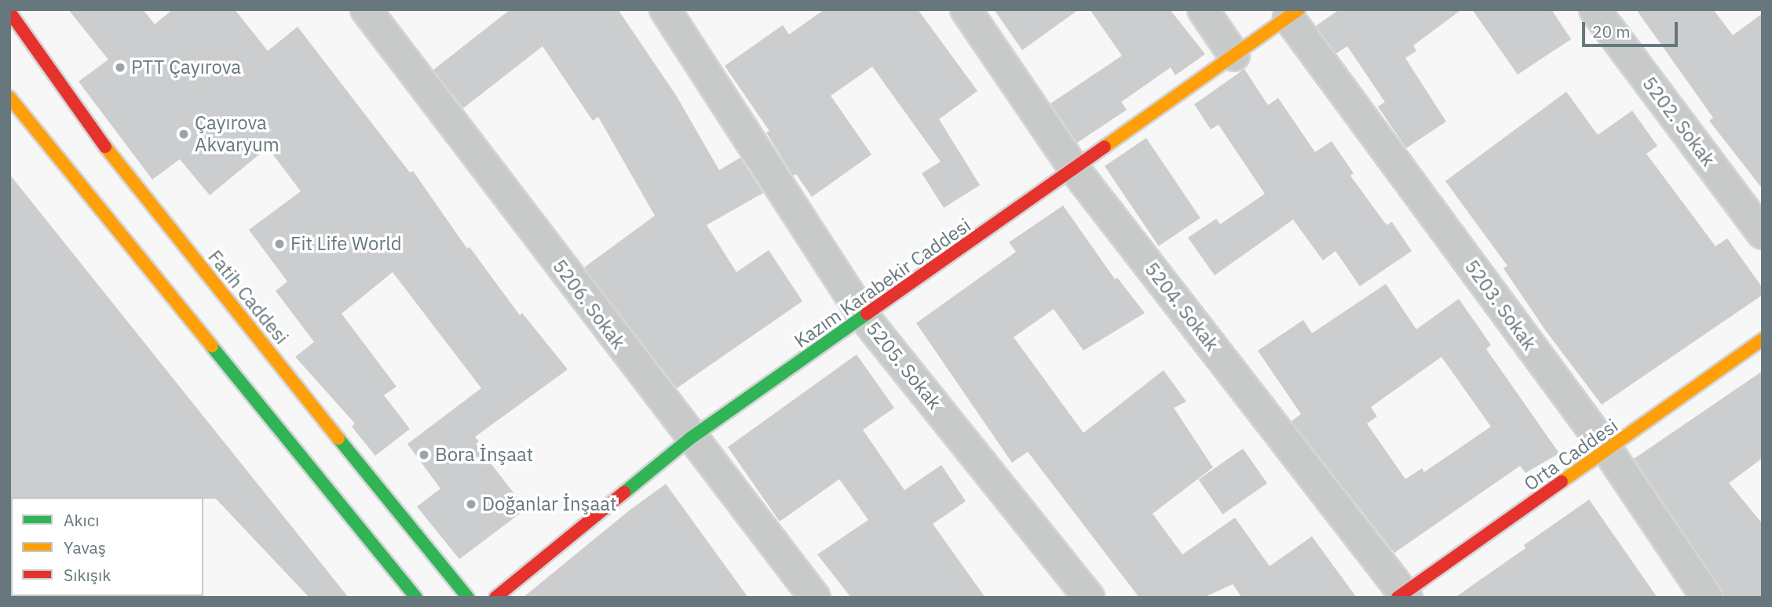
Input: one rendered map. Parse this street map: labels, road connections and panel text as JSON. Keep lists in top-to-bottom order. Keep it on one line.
{"streets":{"street":["5202. Sokak","Kazım Karabekir Caddesi","Fatih Caddesi","5206. Sokak","5203. Sokak","5204. Sokak","5205. Sokak","Orta Caddesi"]},"crossings":[["Kazım Karabekir Caddesi","5206. Sokak"],["Kazım Karabekir Caddesi","5203. Sokak"],["Kazım Karabekir Caddesi","5204. Sokak"],["Kazım Karabekir Caddesi","5205. Sokak"],["5203. Sokak","Orta Caddesi"],["5204. Sokak","Orta Caddesi"]],"places":["PTT Çayırova","Çayırova Akvaryum","Fit Life World","Bora İnşaat","Doğanlar İnşaat"],"legend":["Akıcı","Yavaş","Sıkışık"],"scale_bar":"20 m"}
